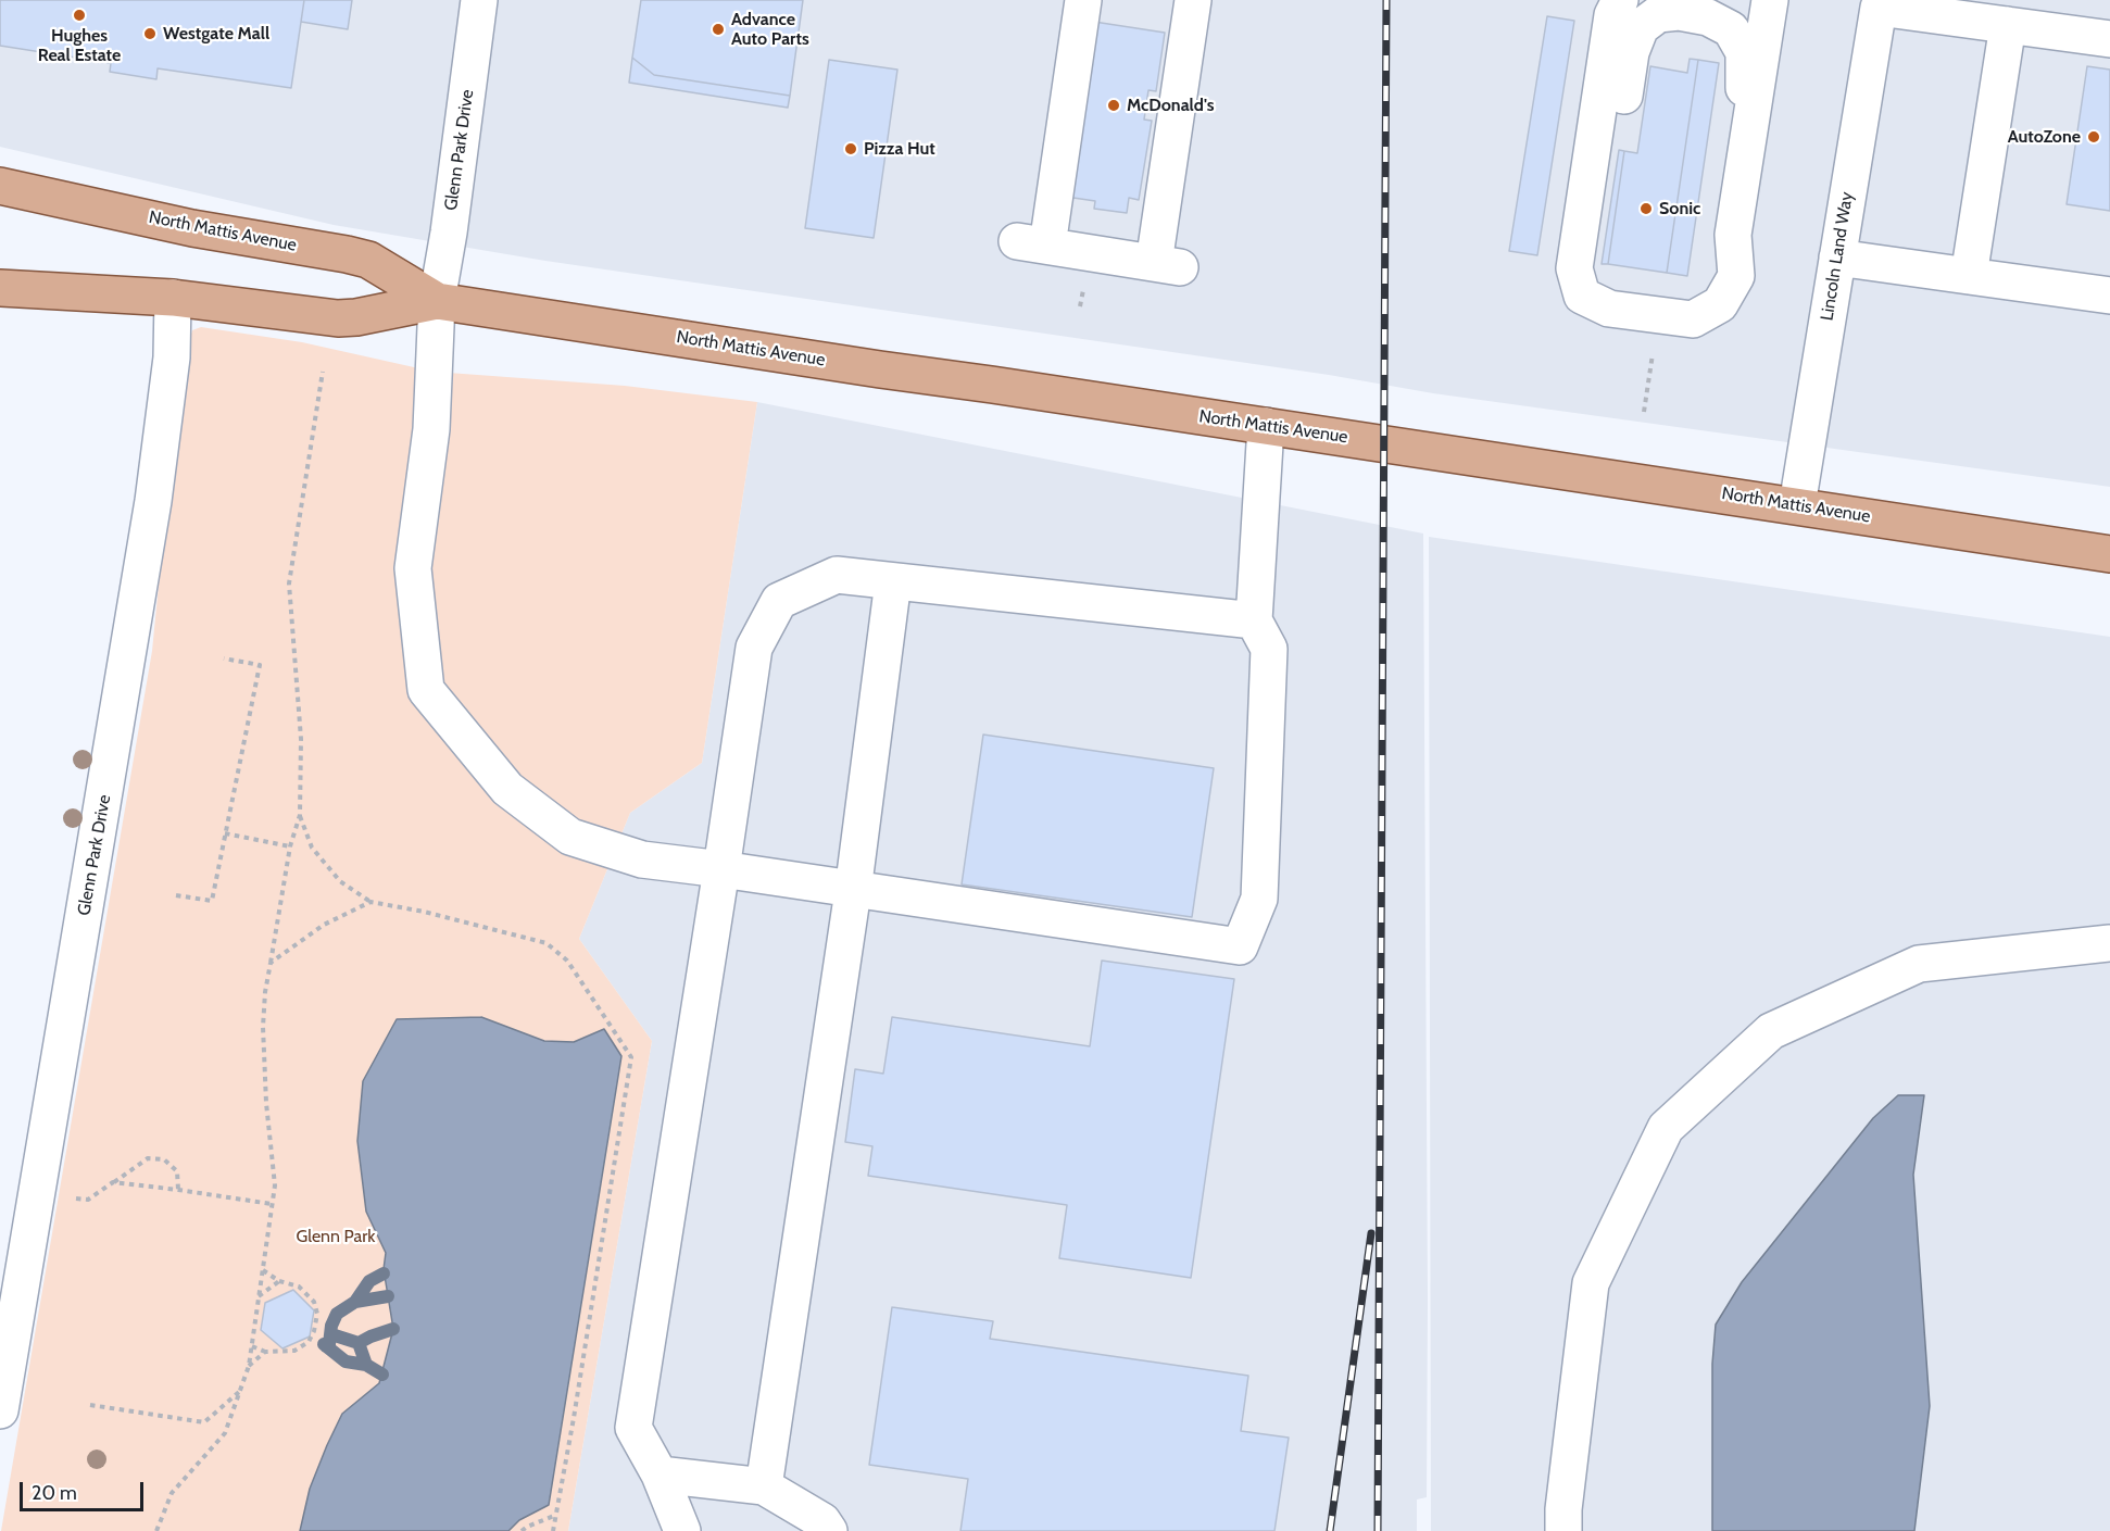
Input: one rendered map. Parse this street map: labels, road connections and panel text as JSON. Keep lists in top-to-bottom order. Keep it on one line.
{"streets":{"main road":["North Mattis Avenue"],"street":["Glenn Park Drive","Lincoln Land Way"]},"crossings":[["Glenn Park Drive","North Mattis Avenue"],["North Mattis Avenue","Lincoln Land Way"]],"parks":["Glenn Park"],"places":["Hughes Real Estate","Advance Auto Parts","Westgate Mall","McDonald's","AutoZone","Pizza Hut","Sonic"],"scale_bar":"20 m"}
